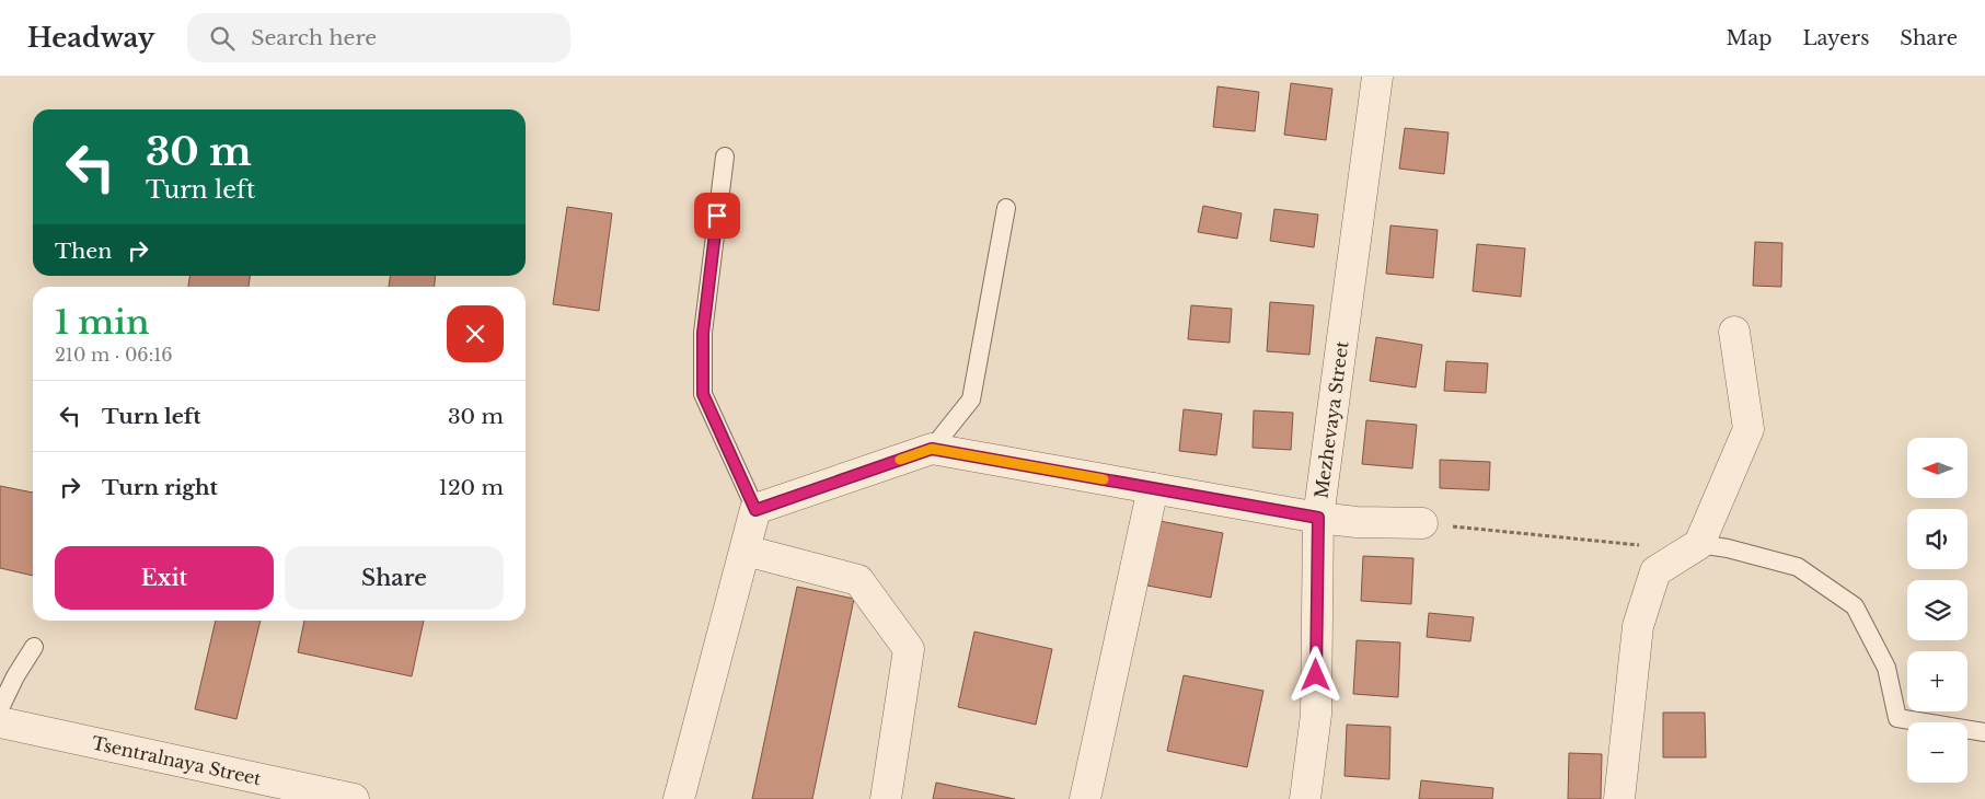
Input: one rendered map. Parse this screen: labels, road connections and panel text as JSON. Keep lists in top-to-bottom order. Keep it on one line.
{"streets":{"street":["Mezhevaya Street","Tsentralnaya Street"]},"north":"left","page":{"header":"Headway","search":"Search here","nav":["Map","Layers","Share"],"turn":["30 m","Turn left"],"then":"Then","heading":["1 min","210 m · 06:16"],"list":[{"name":"Turn left","value":"30 m"},{"name":"Turn right","value":"120 m"}],"map_buttons":["+","−"],"buttons":["Exit","Share"]}}
